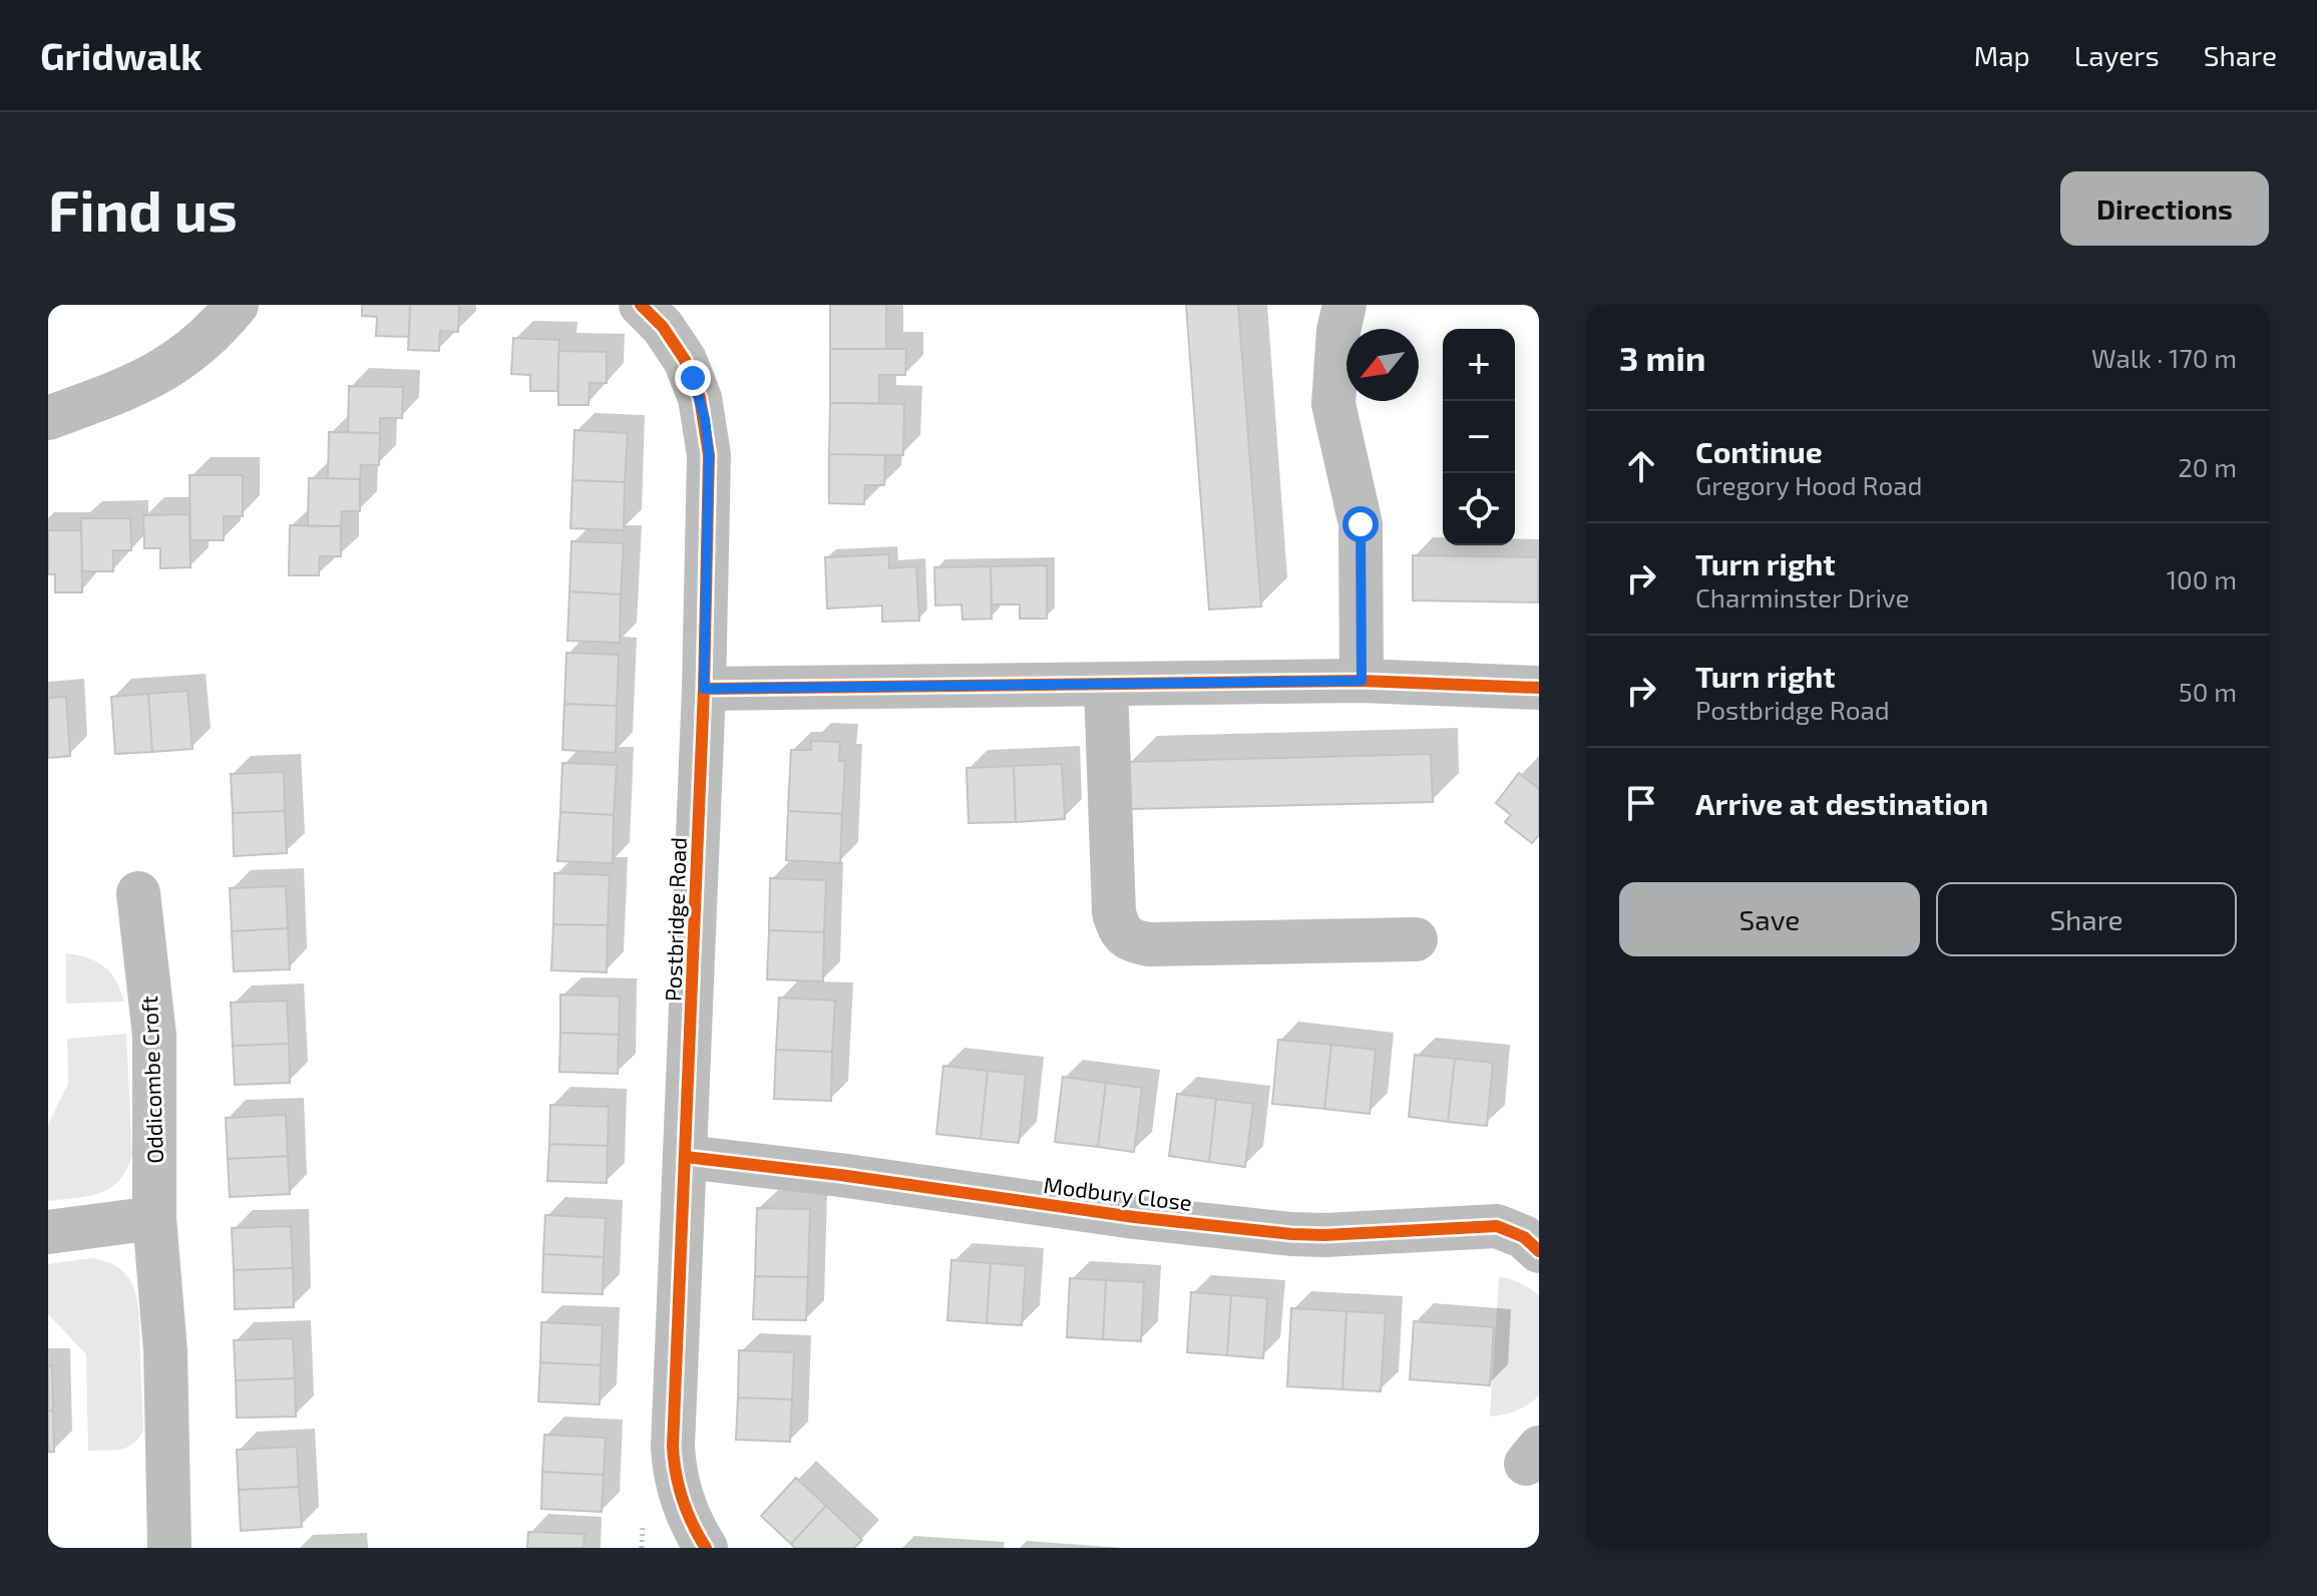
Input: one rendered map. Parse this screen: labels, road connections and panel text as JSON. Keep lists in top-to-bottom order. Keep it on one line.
{"streets":{"street":["Postbridge Road","Oddicombe Croft","Modbury Close"]},"crossings":[["Postbridge Road","Modbury Close"]],"north":"bottom left","page":{"header":"Gridwalk","nav":["Map","Layers","Share"],"buttons":["Directions",["Save","Share"]],"title":"Find us","heading":["3 min","Walk · 170 m"],"map_buttons":["+","−"],"list":[["Continue","Gregory Hood Road","20 m"],["Turn right","Charminster Drive","100 m"],["Turn right","Postbridge Road","50 m"],"Arrive at destination"]}}
